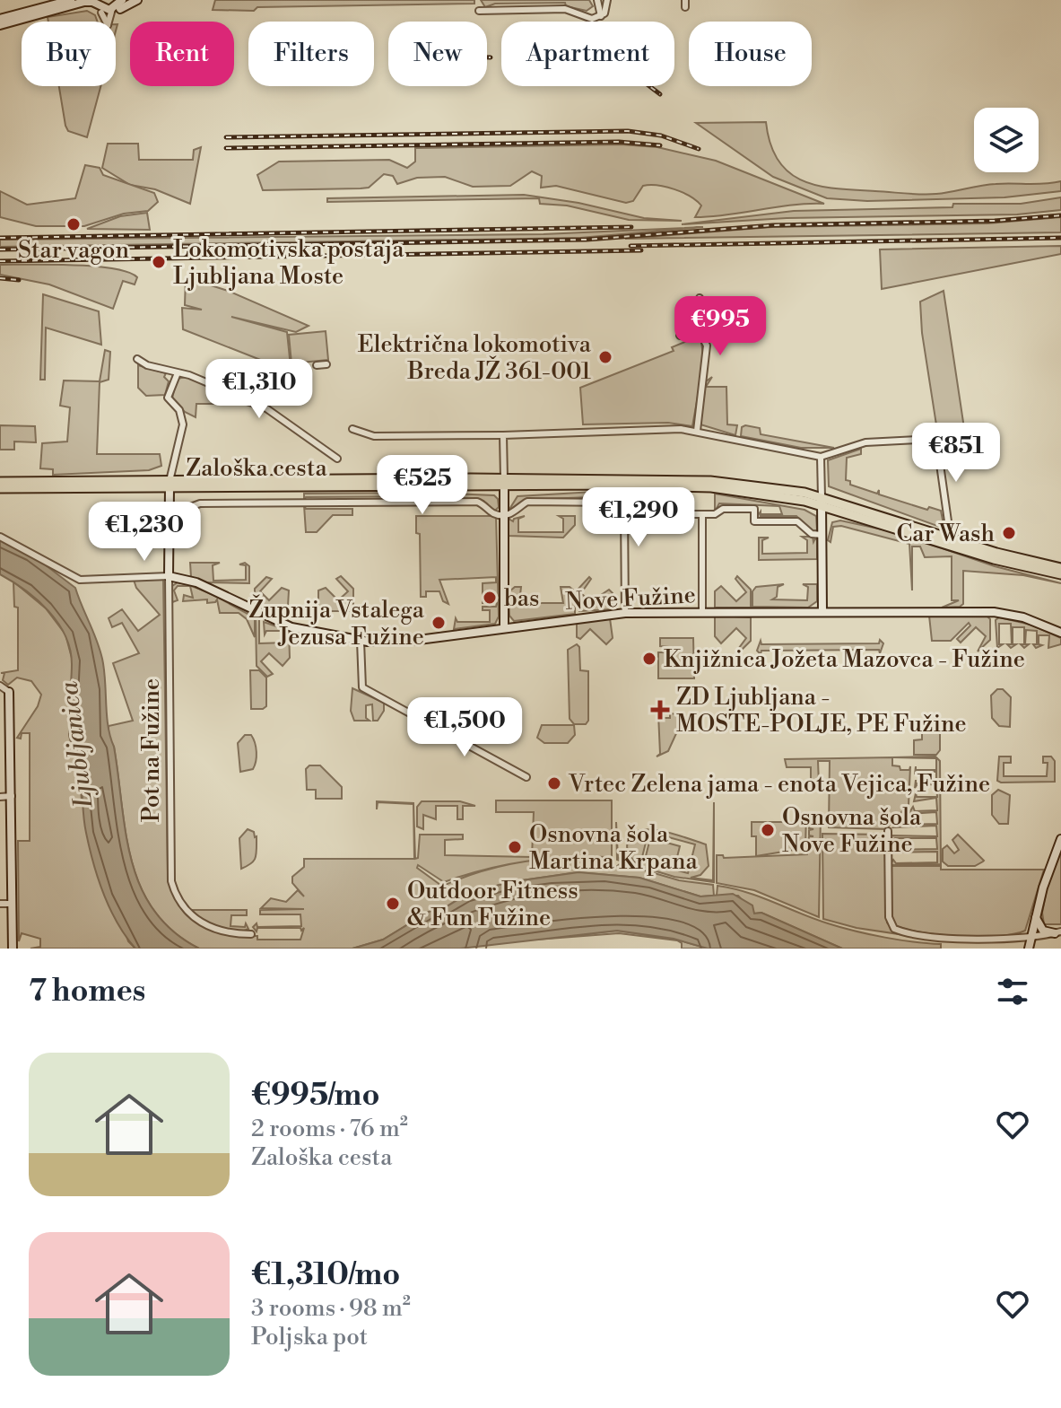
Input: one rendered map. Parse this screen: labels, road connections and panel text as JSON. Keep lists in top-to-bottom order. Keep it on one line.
{"streets":{"main road":["Zaloška cesta"],"street":["Nove Fužine","Pot na Fužine"]},"crossings":[["Zaloška cesta","Pot na Fužine"],["Nove Fužine","Pot na Fužine"]],"water":["Ljubljanica"],"places":{"other":["Star vagon","Lokomotivska postaja Ljubljana Moste","Električna lokomotiva Breda JŽ 361-001","Car Wash","bas","Župnija Vstalega Jezusa Fužine","Knjižnica Jožeta Mazovca - Fužine","Vrtec Zelena jama - enota Vejica, Fužine","Osnovna šola Nove Fužine","Osnovna šola Martina Krpana","Outdoor Fitness & Fun Fužine"],"health":["ZD Ljubljana - MOSTE-POLJE, PE Fužine"]},"page":{"chip":["Buy","Rent","Filters","New","Apartment","House"],"price":["€995","€1,310","€851","€525","€1,290","€1,230","€1,500"],"heading":"7 homes","list":[{"name":"€995/mo","note":"2 rooms · 76 m² · Zaloška cesta"},{"name":"€1,310/mo","note":"3 rooms · 98 m² · Poljska pot"}]}}
